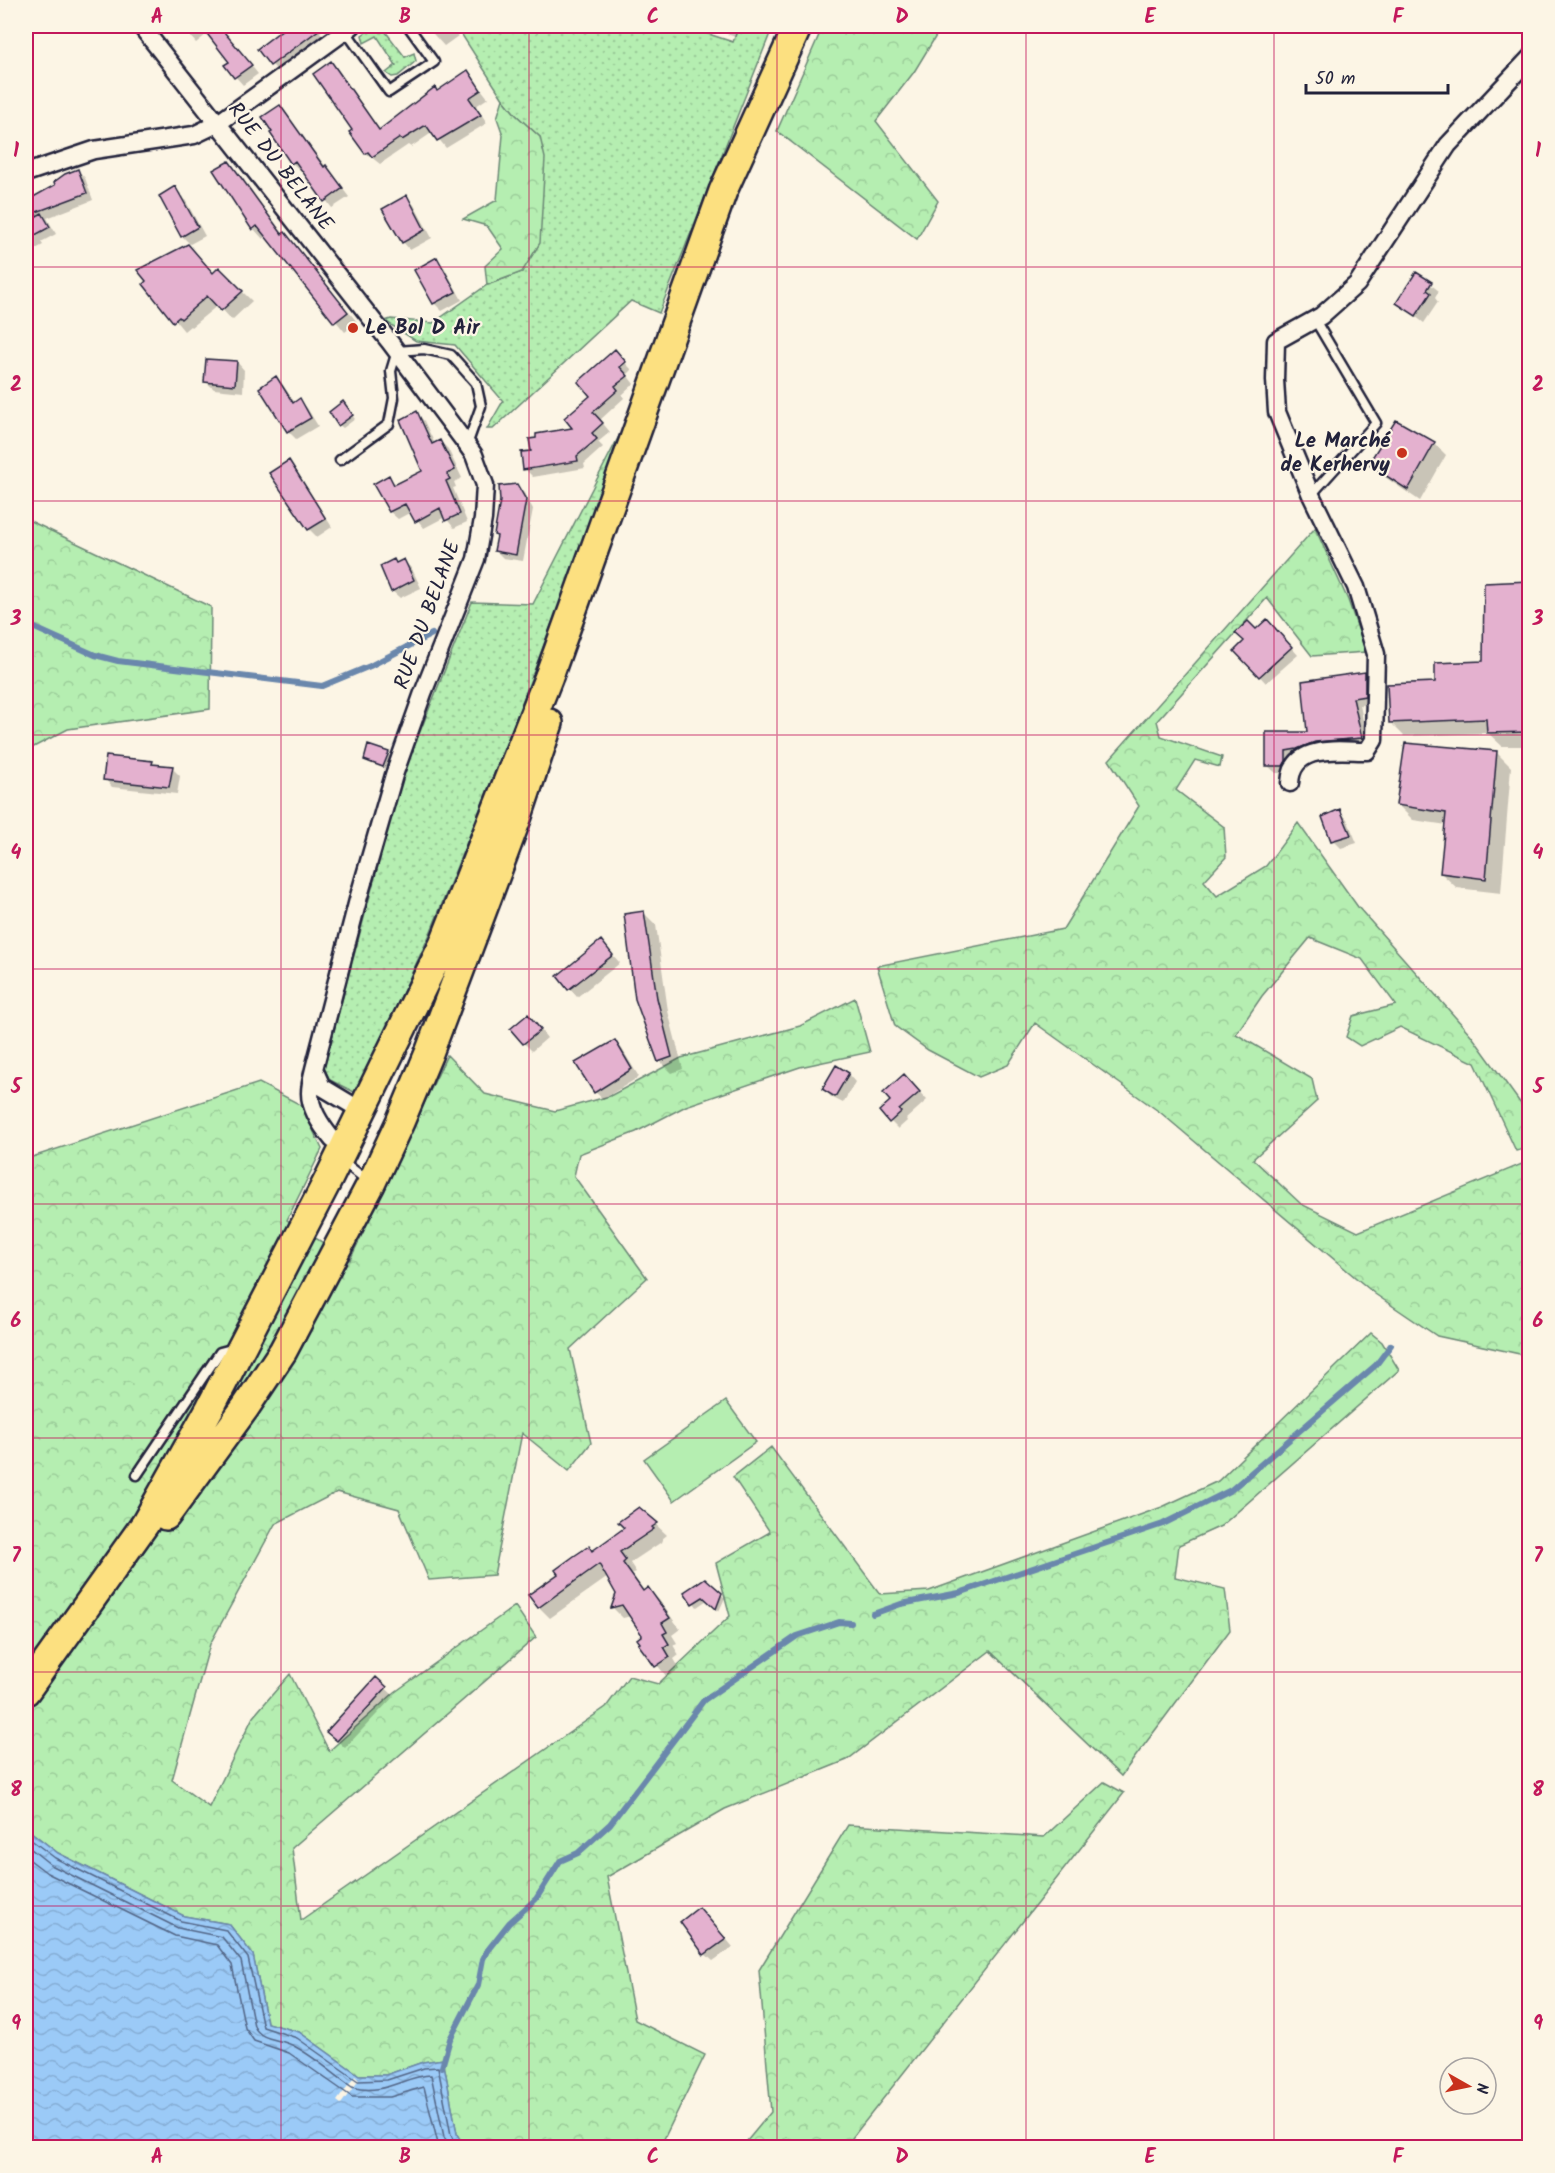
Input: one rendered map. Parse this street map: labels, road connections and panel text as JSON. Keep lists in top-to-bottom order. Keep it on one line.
{"streets":{"street":["RUE DU BELANE"]},"places":["Le Bol D Air","Le Marché de Kerhervy"],"scale_bar":"50 m","north":"right","grid":{"columns":["A","B","C","D","E","F"],"rows":["1","2","3","4","5","6","7","8","9"]}}
